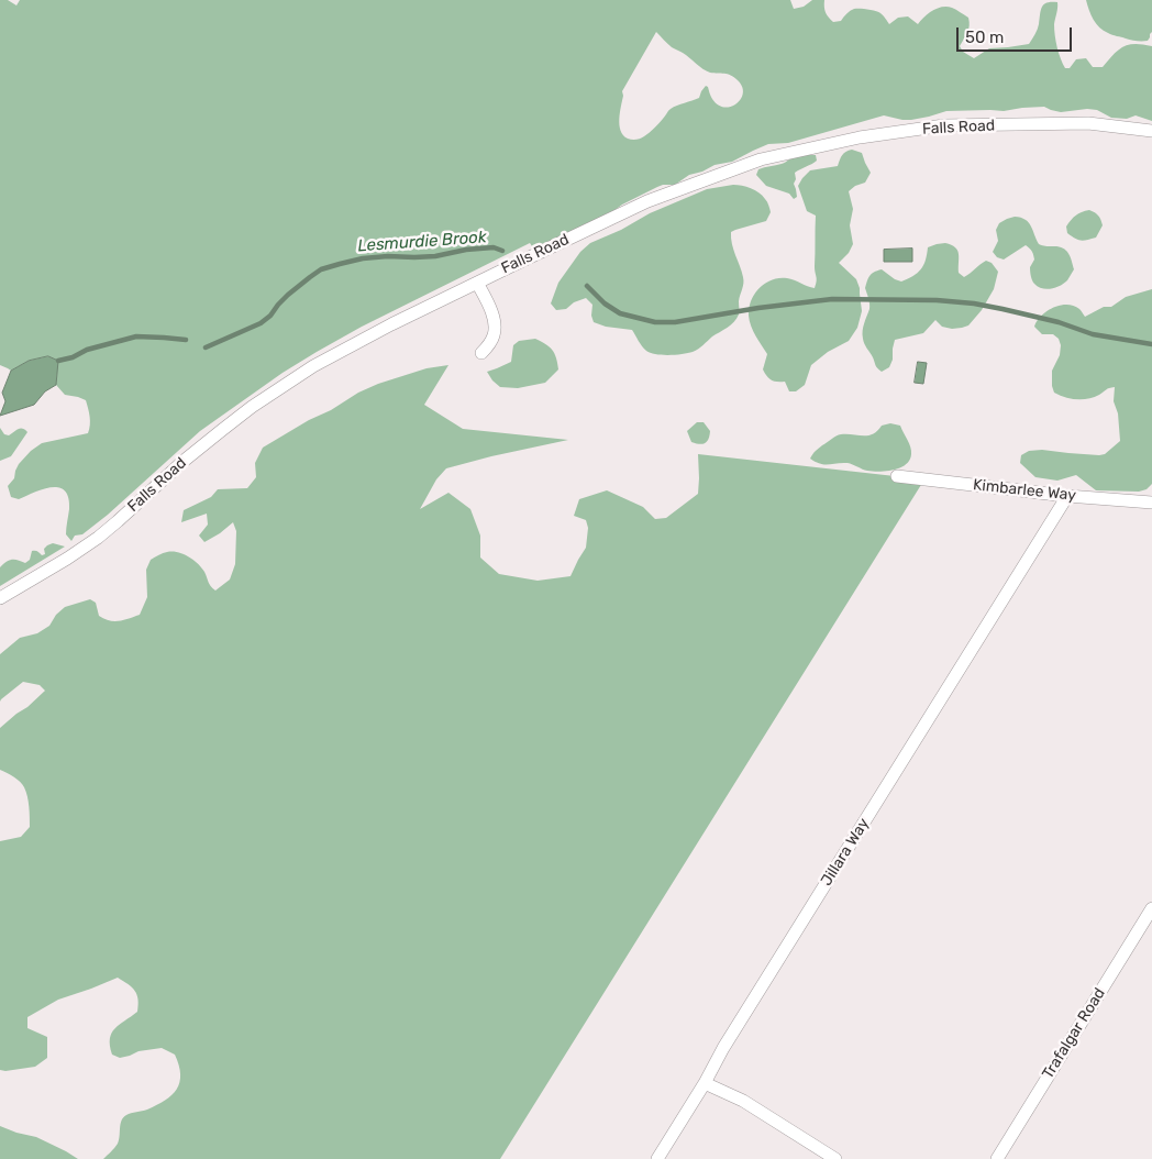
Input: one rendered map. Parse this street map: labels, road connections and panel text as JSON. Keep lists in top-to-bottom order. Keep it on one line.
{"streets":{"street":["Falls Road","Kimbarlee Way","Jillara Way","Trafalgar Road"]},"crossings":[["Kimbarlee Way","Jillara Way"]],"water":["Lesmurdie Brook"],"scale_bar":"50 m"}
